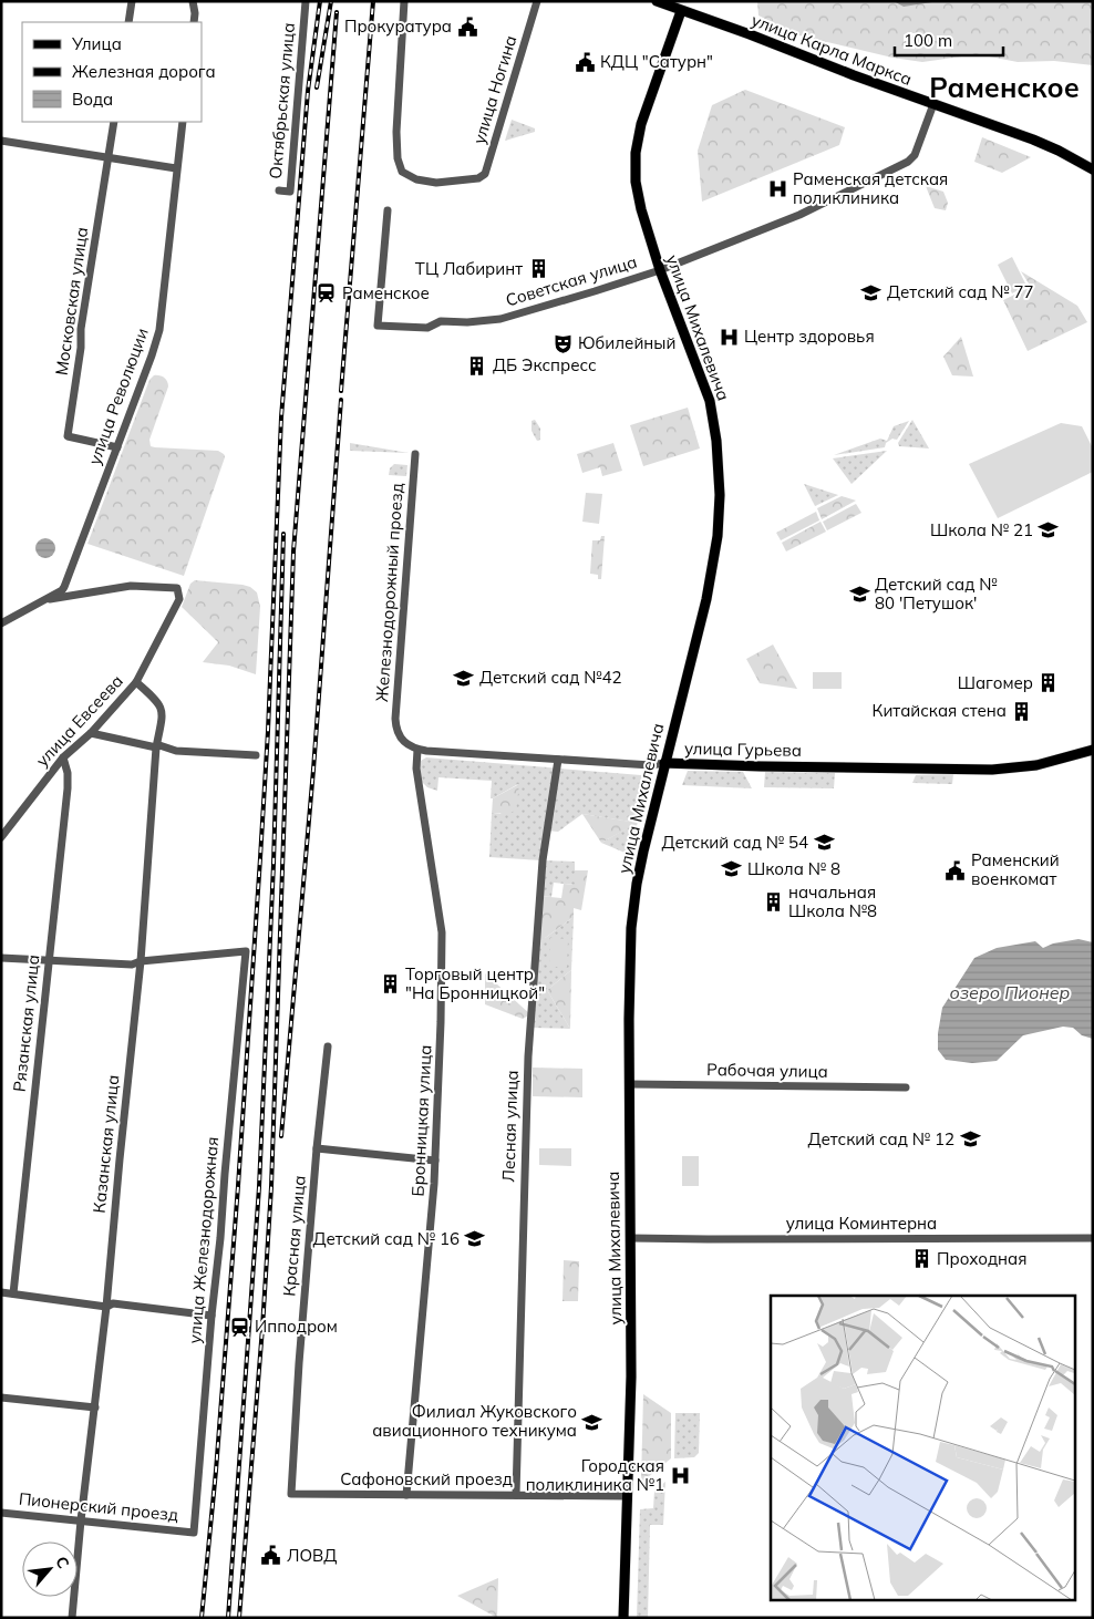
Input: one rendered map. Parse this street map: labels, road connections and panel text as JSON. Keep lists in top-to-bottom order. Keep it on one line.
{"streets":{"main road":["улица Карла Маркса","улица Михалевича","улица Гурьева"],"street":["улица Ногина","Октябрьская улица","Советская улица","Московская улица","улица Революции","Железнодорожный проезд","улица Евсеева","Рязанская улица","Рабочая улица","Бронницкая улица","Лесная улица","Казанская улица","улица Коминтерна","Красная улица","улица Железнодорожная","Сафоновский проезд","Пионерский проезд"]},"crossings":[["улица Карла Маркса","Советская улица"],["улица Карла Маркса","улица Михалевича"],["Советская улица","улица Михалевича"],["Московская улица","улица Революции"],["улица Михалевича","улица Гурьева"],["улица Михалевича","Рабочая улица"],["улица Михалевича","улица Коминтерна"],["улица Михалевича","Сафоновский проезд"],["улица Революции","улица Евсеева"],["Железнодорожный проезд","улица Гурьева"],["Железнодорожный проезд","Бронницкая улица"],["улица Евсеева","Рязанская улица"],["улица Евсеева","Казанская улица"],["улица Гурьева","Бронницкая улица"],["улица Гурьева","Лесная улица"],["Бронницкая улица","Сафоновский проезд"],["Лесная улица","Сафоновский проезд"],["Казанская улица","улица Железнодорожная"],["Казанская улица","Пионерский проезд"],["Красная улица","Сафоновский проезд"],["улица Железнодорожная","Пионерский проезд"]],"districts":["Раменское"],"water":["озеро Пионер"],"places":{"public building":["Прокуратура","КДЦ \"Сатурн\"","Раменский военкомат","ЛОВД"],"hospital":["Раменская детская поликлиника","Центр здоровья","Городская поликлиника №1"],"building":["ТЦ Лабиринт","ДБ Экспресс","Шагомер","Китайская стена","начальная Школа №8","Торговый центр \"На Бронницкой\"","Проходная"],"school or university":["Детский сад № 77","Школа № 21","Детский сад № 80 'Петушок'","Детский сад №42","Детский сад № 54","Школа № 8","Детский сад № 12","Детский сад № 16","Филиал Жуковского авиационного техникума"],"station":["Раменское","Ипподром"],"theatre":["Юбилейный"]},"legend":["Улица","Железная дорога","Вода"],"scale_bar":"100 m","north":"top right"}
